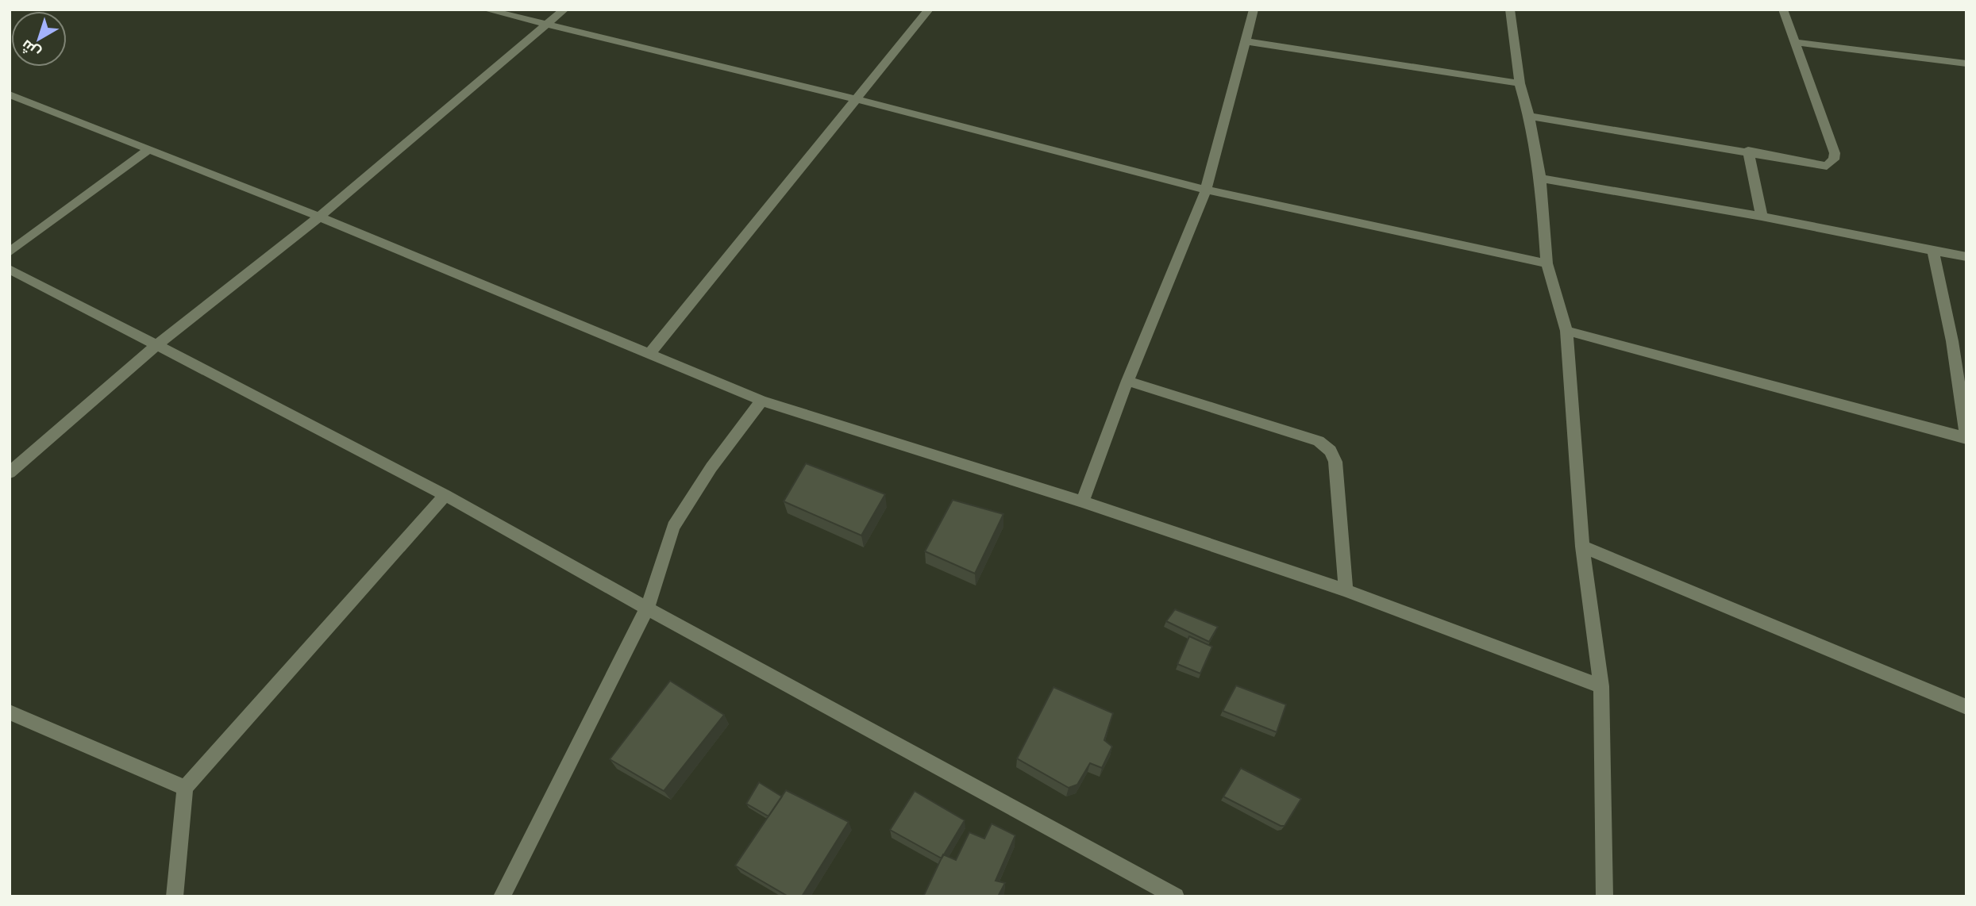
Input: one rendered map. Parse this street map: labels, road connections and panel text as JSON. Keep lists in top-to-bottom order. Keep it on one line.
{"north":"bottom left"}
